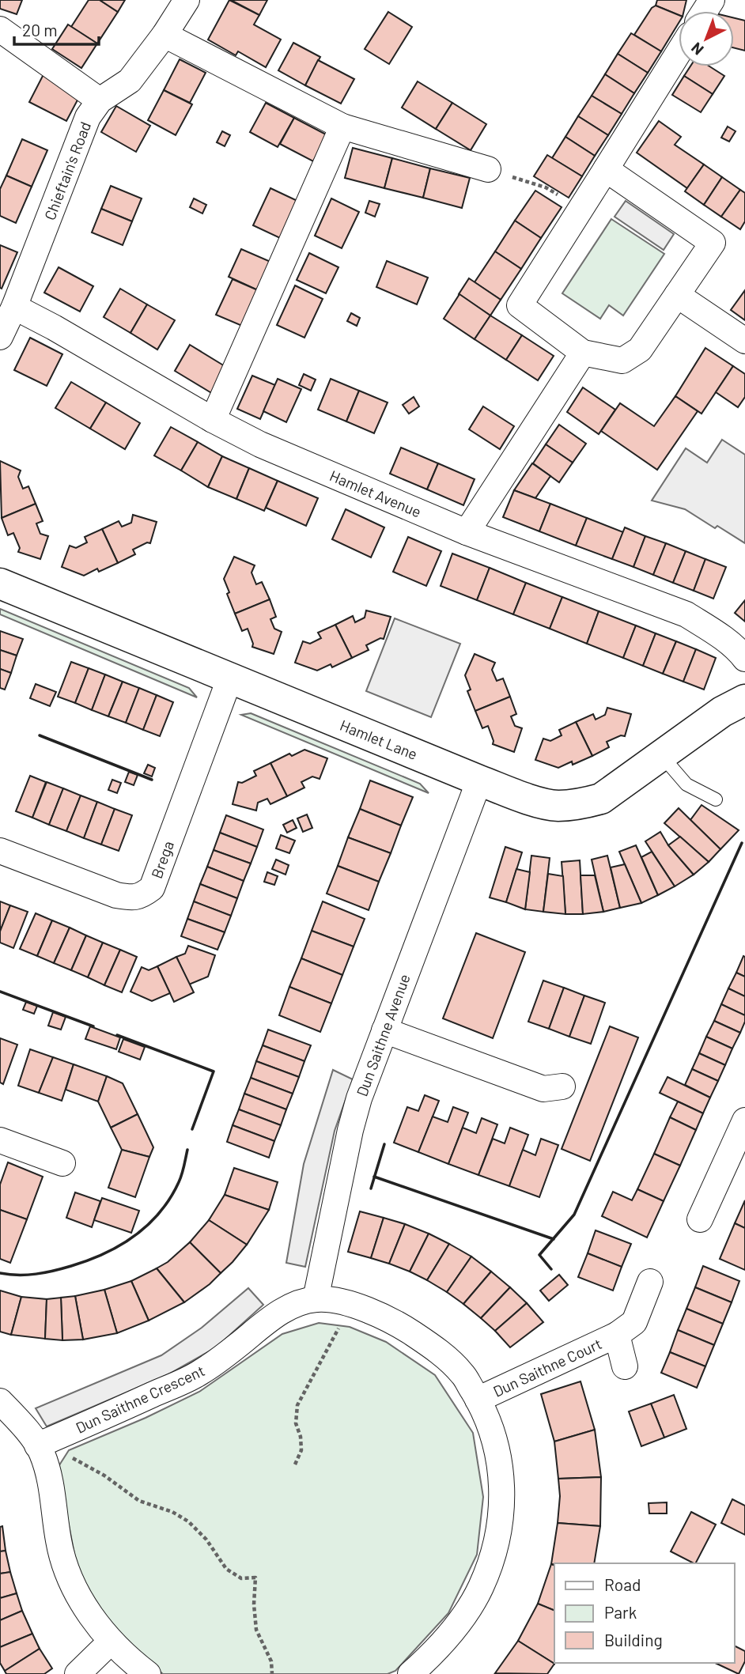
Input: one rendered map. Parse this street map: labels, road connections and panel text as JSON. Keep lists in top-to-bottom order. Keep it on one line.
{"streets":{"street":["Chieftain's Road","Hamlet Avenue","Hamlet Lane","Brega","Dun Saithne Avenue","Dun Saithne Court","Dun Saithne Crescent"]},"crossings":[["Chieftain's Road","Hamlet Avenue"],["Hamlet Lane","Brega"],["Hamlet Lane","Dun Saithne Avenue"],["Dun Saithne Avenue","Dun Saithne Crescent"],["Dun Saithne Court","Dun Saithne Crescent"]],"legend":["Road","Park","Building"],"scale_bar":"20 m","north":"bottom left"}
